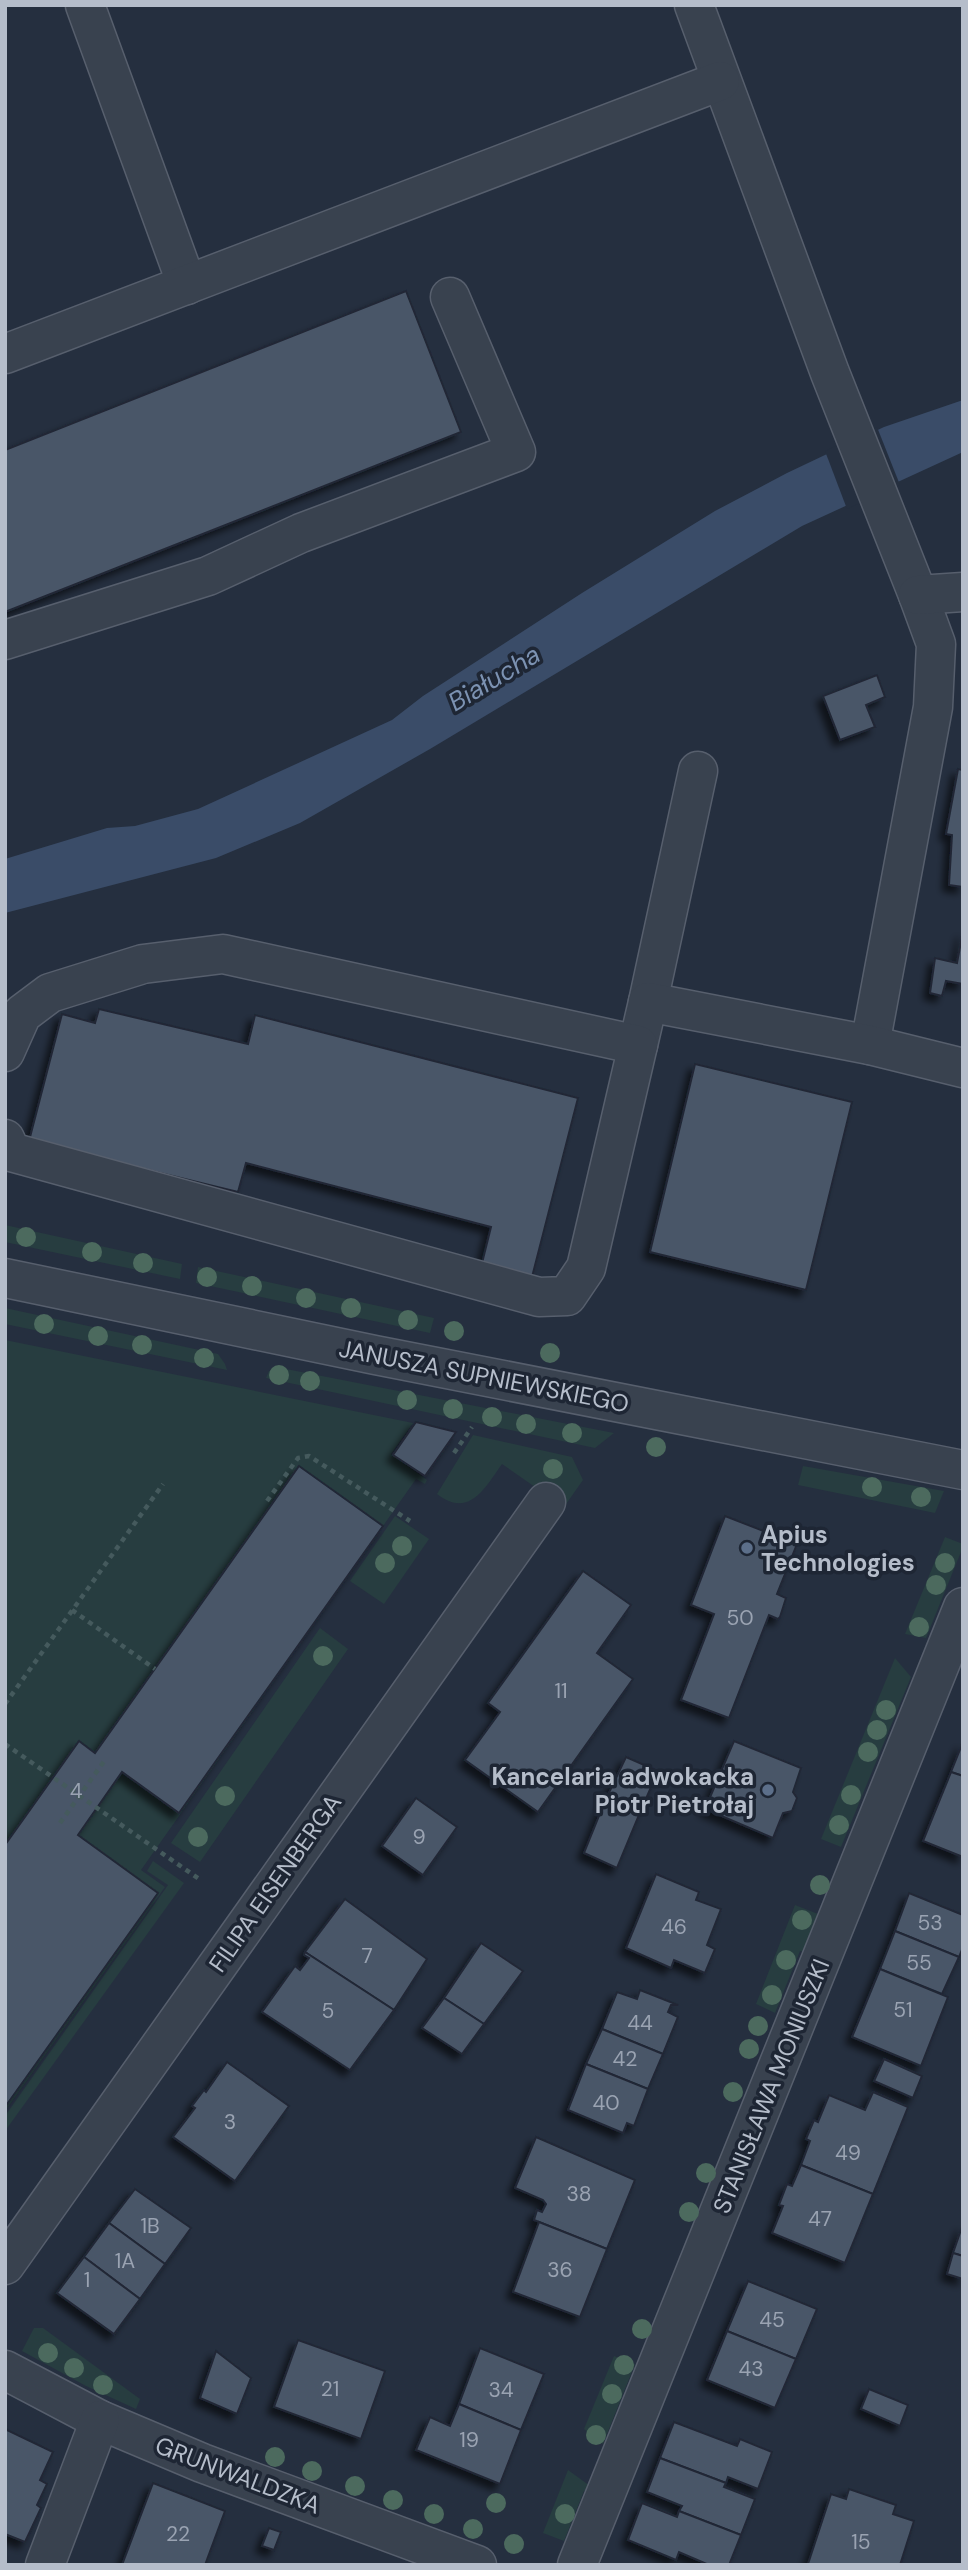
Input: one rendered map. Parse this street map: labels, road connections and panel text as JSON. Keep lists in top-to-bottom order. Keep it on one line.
{"streets":{"street":["JANUSZA SUPNIEWSKIEGO","FILIPA EISENBERGA","STANISŁAWA MONIUSZKI","GRUNWALDZKA"]},"water":["Białucha"],"places":["Apius Technologies","Kancelaria adwokacka Piotr Pietrołaj"],"house_numbers":["50","11","4","9","53","46","7","55","51","5","44","42","40","3","49","38","47","1B","1A","36","1","45","43","21","34","19","22","15"]}
